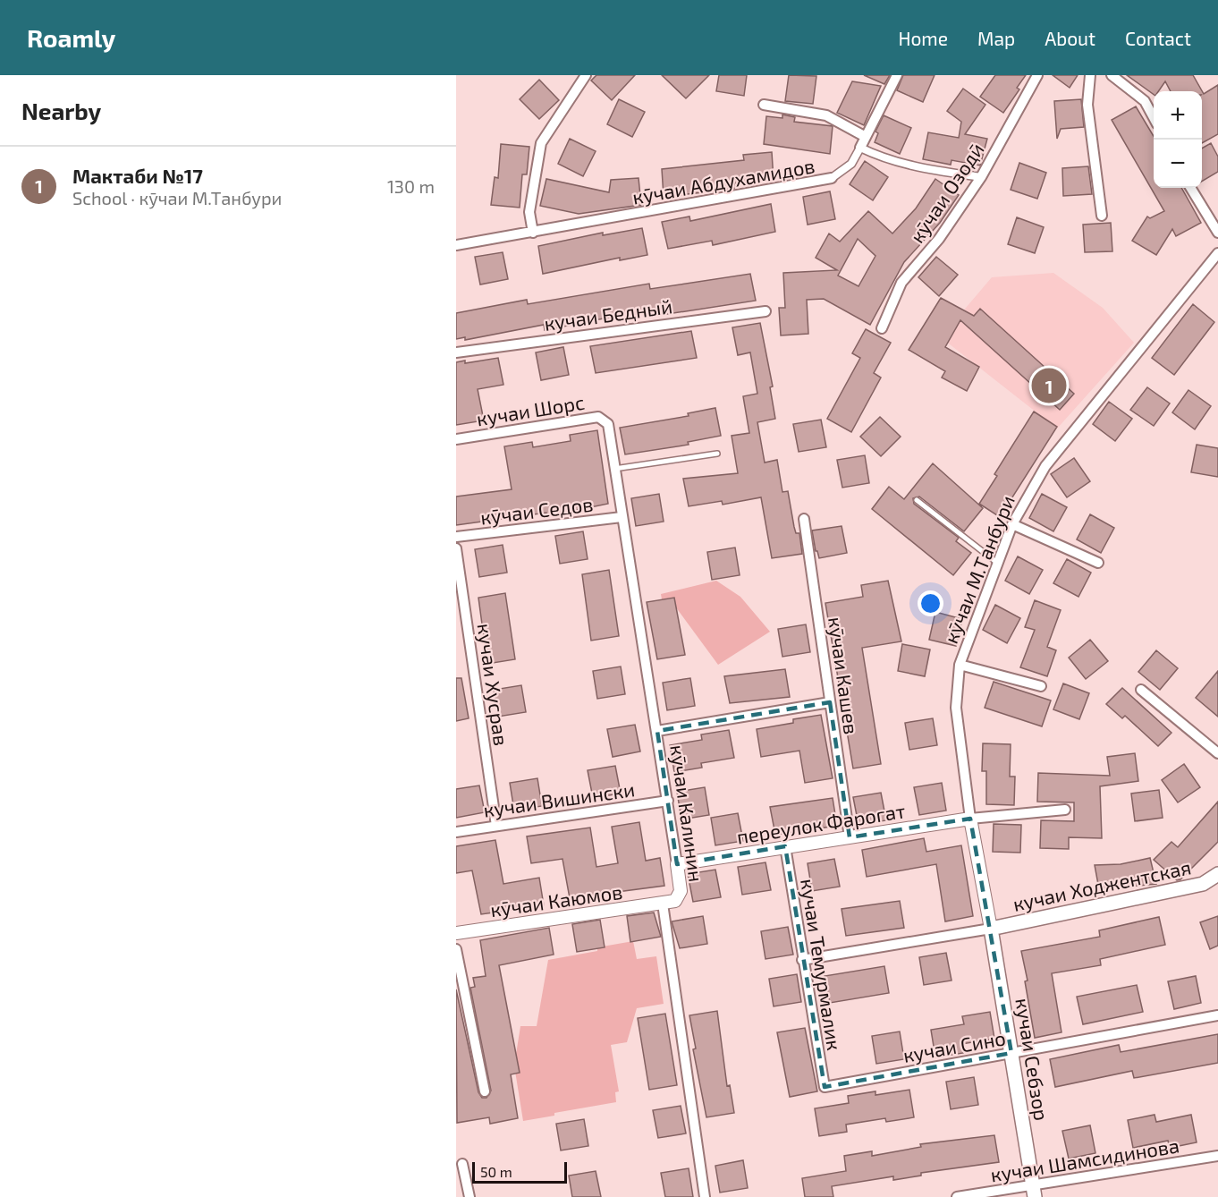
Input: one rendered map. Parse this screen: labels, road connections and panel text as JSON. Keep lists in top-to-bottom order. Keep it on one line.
{"streets":{"main road":["кучаи Ходжентская","кучаи Себзор"],"street":["кӯчаи Абдухамидов","кӯчаи Озодӣ","кучаи Бедный","кучаи Шорс","кӯчаи Седов","кӯчаи М.Танбури","кӯчаи Кашев","кучаи Хусрав","кучаи Вишински","кӯчаи Калинин","переулок Фарогат","кӯчаи Каюмов","кучаи Темурмалик","кучаи Сино","кучаи Шамсидинова"]},"crossings":[["кучаи Шорс","кӯчаи Калинин"],["кӯчаи Седов","кӯчаи Калинин"],["кӯчаи М.Танбури","переулок Фарогат"],["кӯчаи М.Танбури","кучаи Ходжентская"],["кӯчаи М.Танбури","кучаи Себзор"],["кӯчаи Кашев","переулок Фарогат"],["кучаи Хусрав","кучаи Вишински"],["кучаи Вишински","кӯчаи Калинин"],["кӯчаи Калинин","переулок Фарогат"],["кӯчаи Калинин","кӯчаи Каюмов"],["переулок Фарогат","кучаи Темурмалик"],["кучаи Ходжентская","кучаи Себзор"],["кучаи Темурмалик","кучаи Сино"],["кучаи Сино","кучаи Себзор"],["кучаи Себзор","кучаи Шамсидинова"]],"scale_bar":"50 m","page":{"header":"Roamly","nav":["Home","Map","About","Contact"],"heading":"Nearby","map_buttons":["+","−"],"list":[{"mark":"1","name":"Мактаби №17","note":"School · кӯчаи М.Танбури","value":"130 m"}],"pins":"1","scale":"50 m"}}
